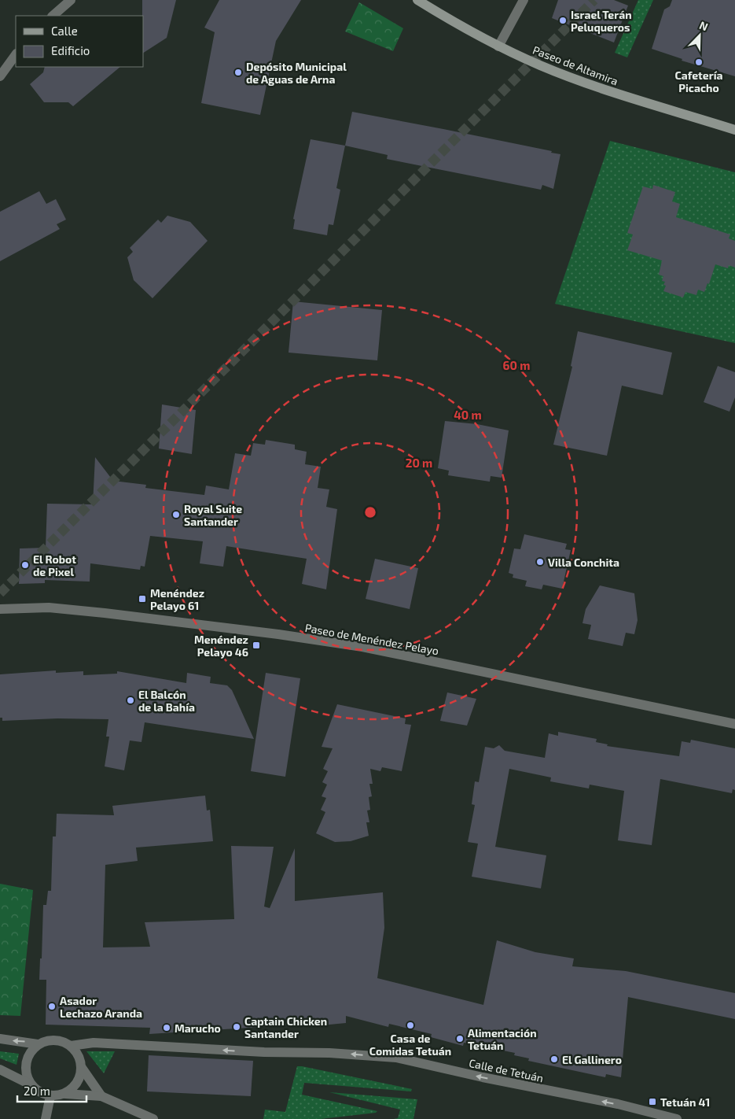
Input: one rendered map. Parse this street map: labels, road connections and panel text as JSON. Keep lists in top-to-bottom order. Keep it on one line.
{"streets":{"main road":["Paseo de Altamira"],"street":["Paseo de Menéndez Pelayo","Calle de Tetuán"]},"one_way":["Calle de Tetuán"],"places":{"other":["Israel Terán Peluqueros","Cafetería Picacho","Depósito Municipal de Aguas de Arna","Royal Suite Santander","Villa Conchita","El Robot de Pixel","El Balcón de la Bahía","Asador Lechazo Aranda","Casa de Comidas Tetuán","Captain Chicken Santander","Marucho","Alimentación Tetuán","El Gallinero"],"transit":["Menéndez Pelayo 61","Menéndez Pelayo 46","Tetuán 41"]},"legend":["Calle","Edificio"],"scale_bar":"20 m","north":"top right","rings":["60 m","40 m","20 m"]}
